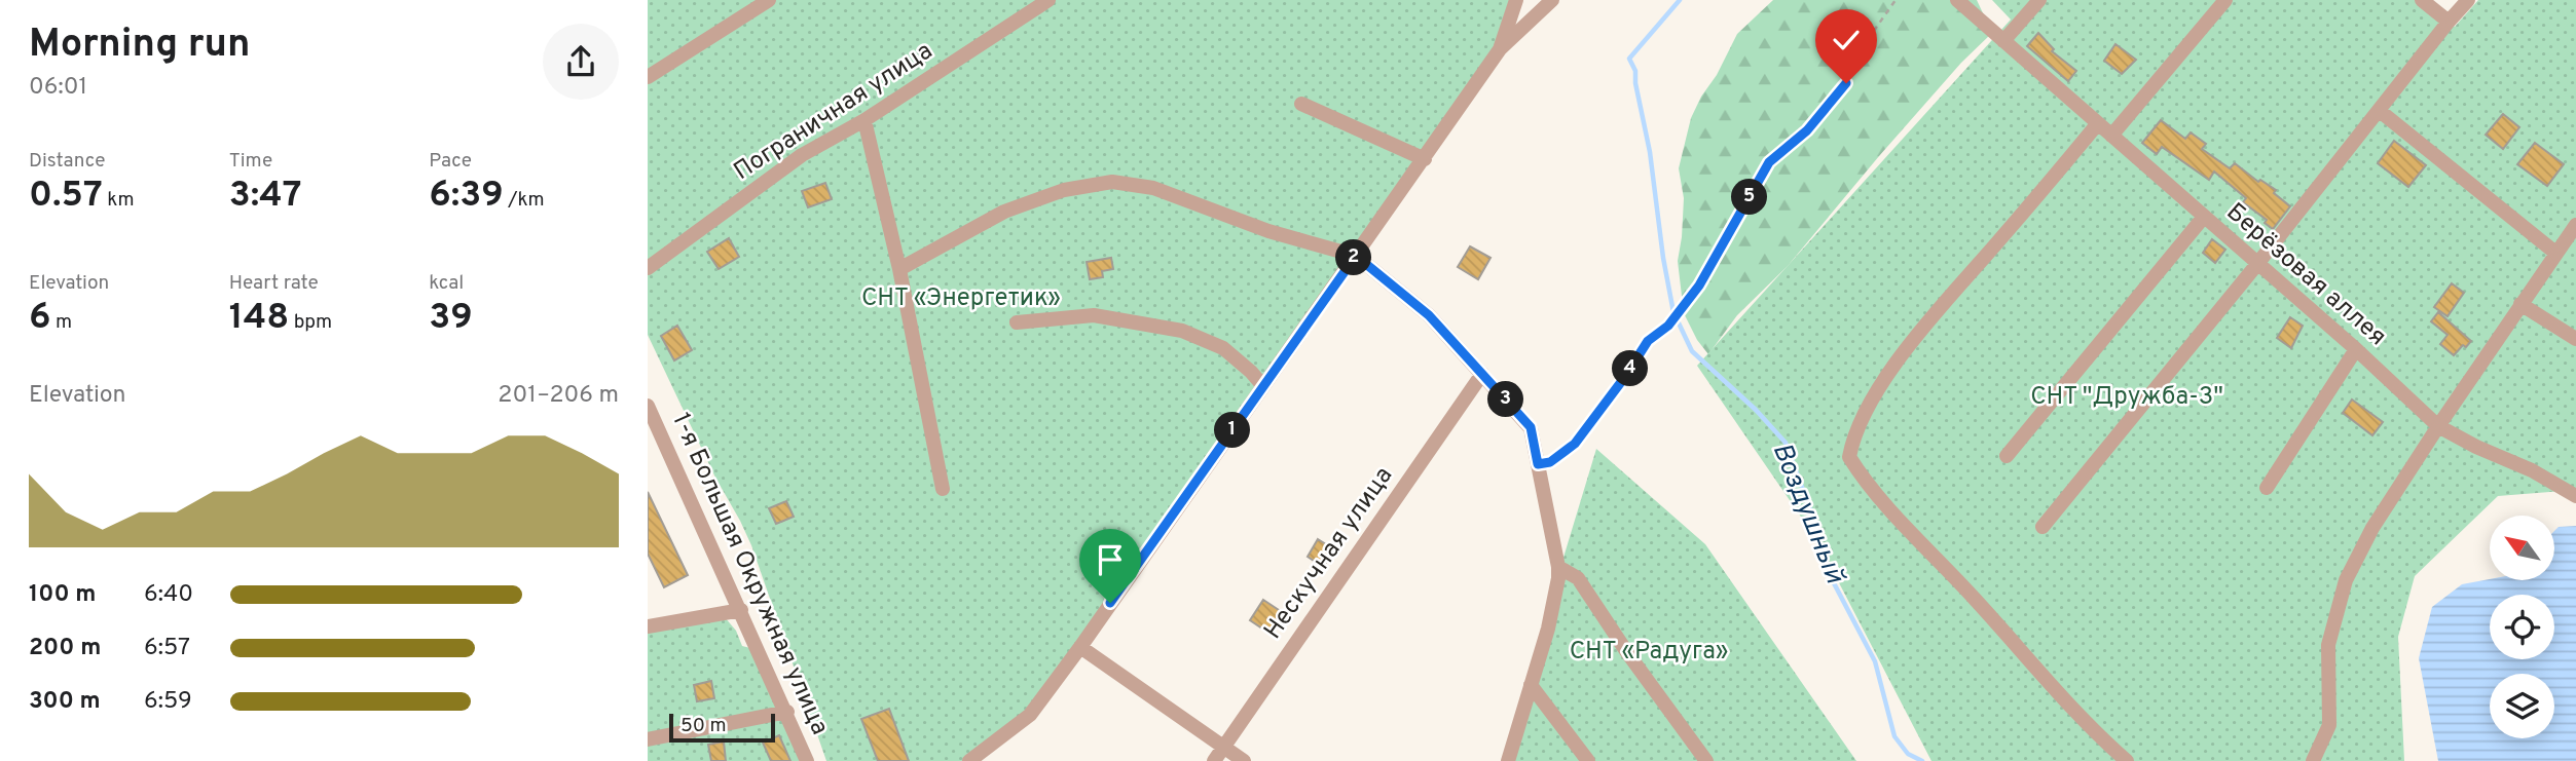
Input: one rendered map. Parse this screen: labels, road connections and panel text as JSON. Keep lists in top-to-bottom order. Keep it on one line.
{"streets":{"street":["Пограничная улица","Берёзовая аллея","Нескучная улица","1-я Большая Окружная улица"]},"water":["Воздушный"],"parks":["СНТ «Энергетик»","СНТ \"Дружба-3\"","СНТ «Радуга»"],"scale_bar":"50 m","north":"top left","page":{"heading":["Morning run","06:01"],"stats":[["Distance","0.57 km"],["Time","3:47"],["Pace","6:39 /km"],["Elevation","6 m"],["Heart rate","148 bpm"],["kcal","39"]],"pins":["5","2","4","3","1"],"chart":["Elevation","201–206 m"],"list":[{"name":"100 m","note":"6:40"},{"name":"200 m","note":"6:57"},{"name":"300 m","note":"6:59"}],"scale":"50 m"}}
